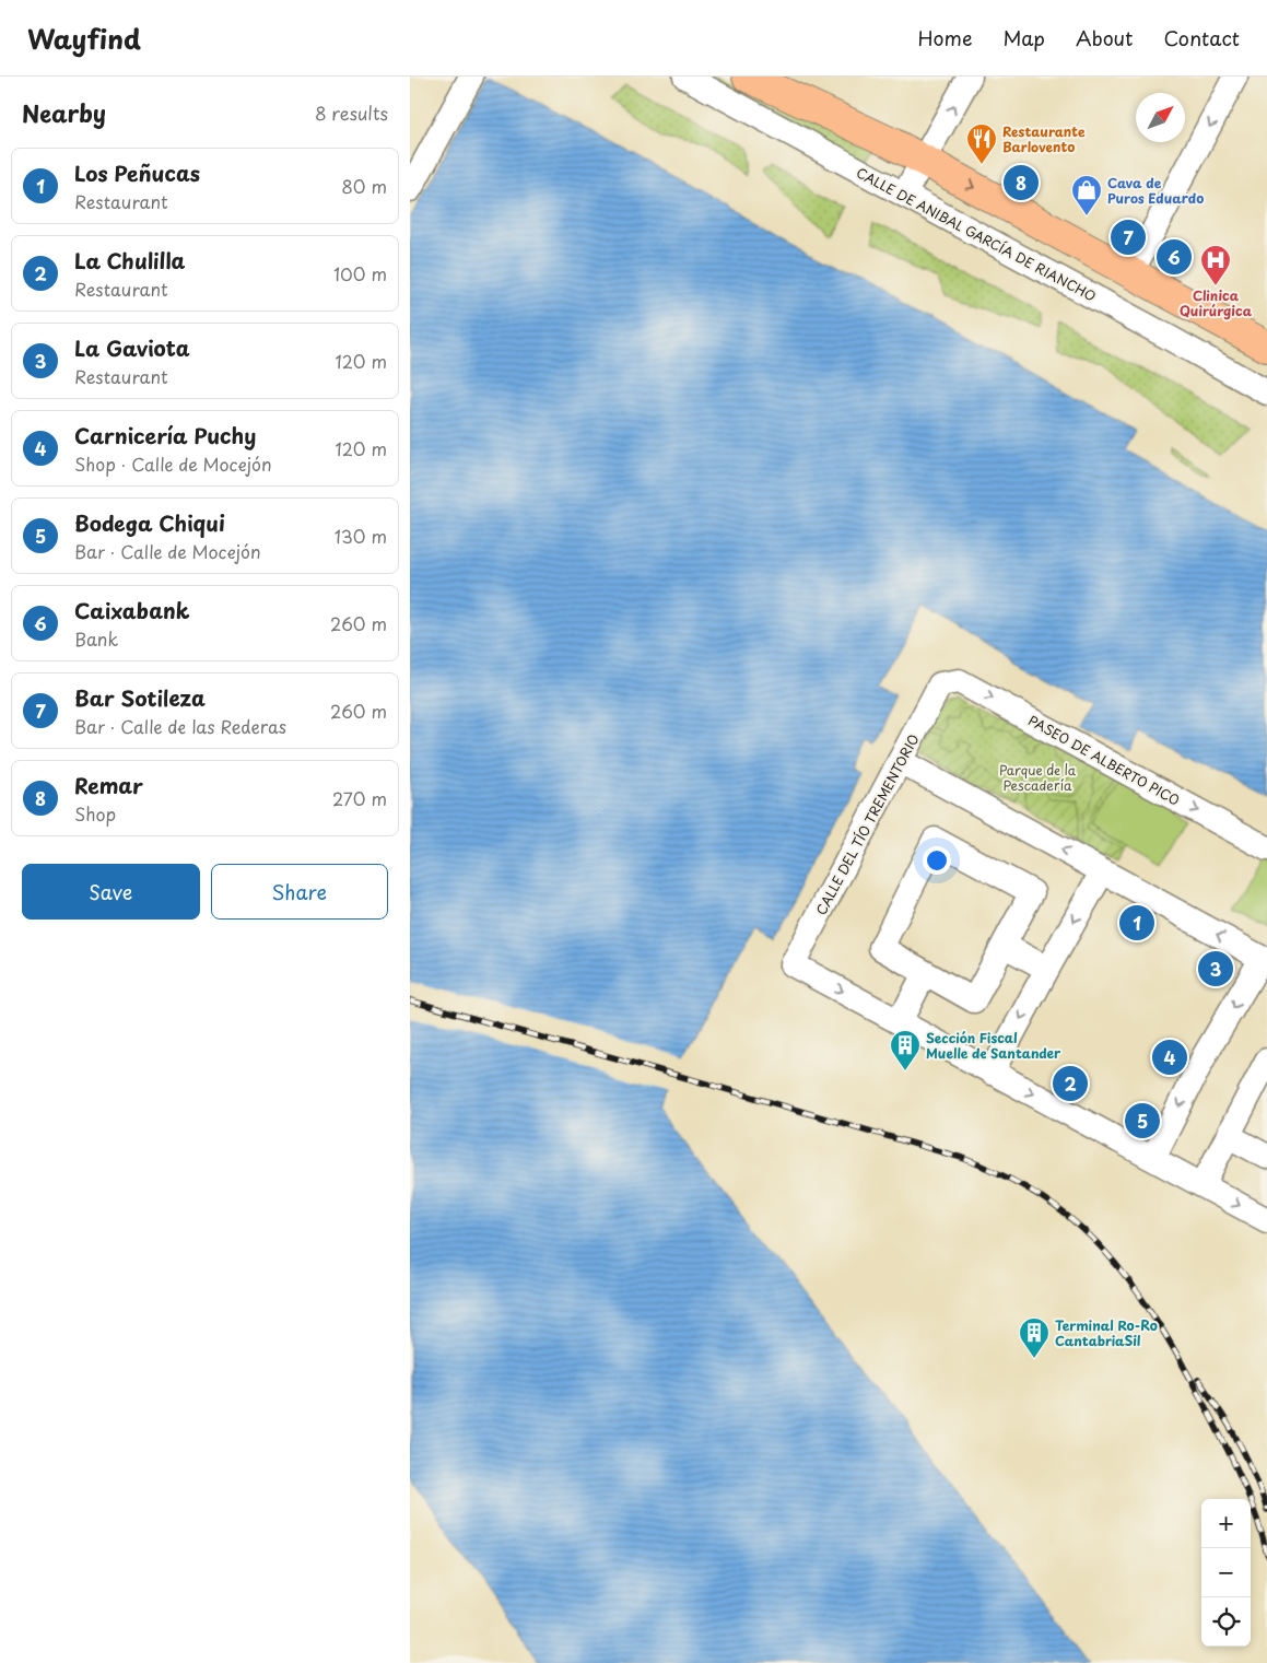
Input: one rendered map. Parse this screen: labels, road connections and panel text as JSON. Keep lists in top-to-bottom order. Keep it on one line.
{"streets":{"street":["CALLE DE ANIBAL GARCÍA DE RIANCHO","PASEO DE ALBERTO PICO","CALLE DEL TÍO TREMENTORIO"]},"crossings":[["PASEO DE ALBERTO PICO","CALLE DEL TÍO TREMENTORIO"]],"parks":["Parque de la Pescadería"],"places":{"restaurant":["Restaurante Barlovento"],"shop":["Cava de Puros Eduardo"],"hospital":["Clinica Quirúrgica"],"building":["Sección Fiscal Muelle de Santander","Terminal Ro-Ro CantabriaSil"]},"north":"top right","page":{"header":"Wayfind","nav":["Home","Map","About","Contact"],"heading":["Nearby","8 results"],"list":[{"mark":"1","name":"Los Peñucas","note":"Restaurant","value":"80 m"},{"mark":"2","name":"La Chulilla","note":"Restaurant","value":"100 m"},{"mark":"3","name":"La Gaviota","note":"Restaurant","value":"120 m"},{"mark":"4","name":"Carnicería Puchy","note":"Shop · Calle de Mocejón","value":"120 m"},{"mark":"5","name":"Bodega Chiqui","note":"Bar · Calle de Mocejón","value":"130 m"},{"mark":"6","name":"Caixabank","note":"Bank","value":"260 m"},{"mark":"7","name":"Bar Sotileza","note":"Bar · Calle de las Rederas","value":"260 m"},{"mark":"8","name":"Remar","note":"Shop","value":"270 m"}],"pins":["8","7","6","1","3","4","2","5"],"buttons":["Save","Share"],"map_buttons":["+","−"]}}
